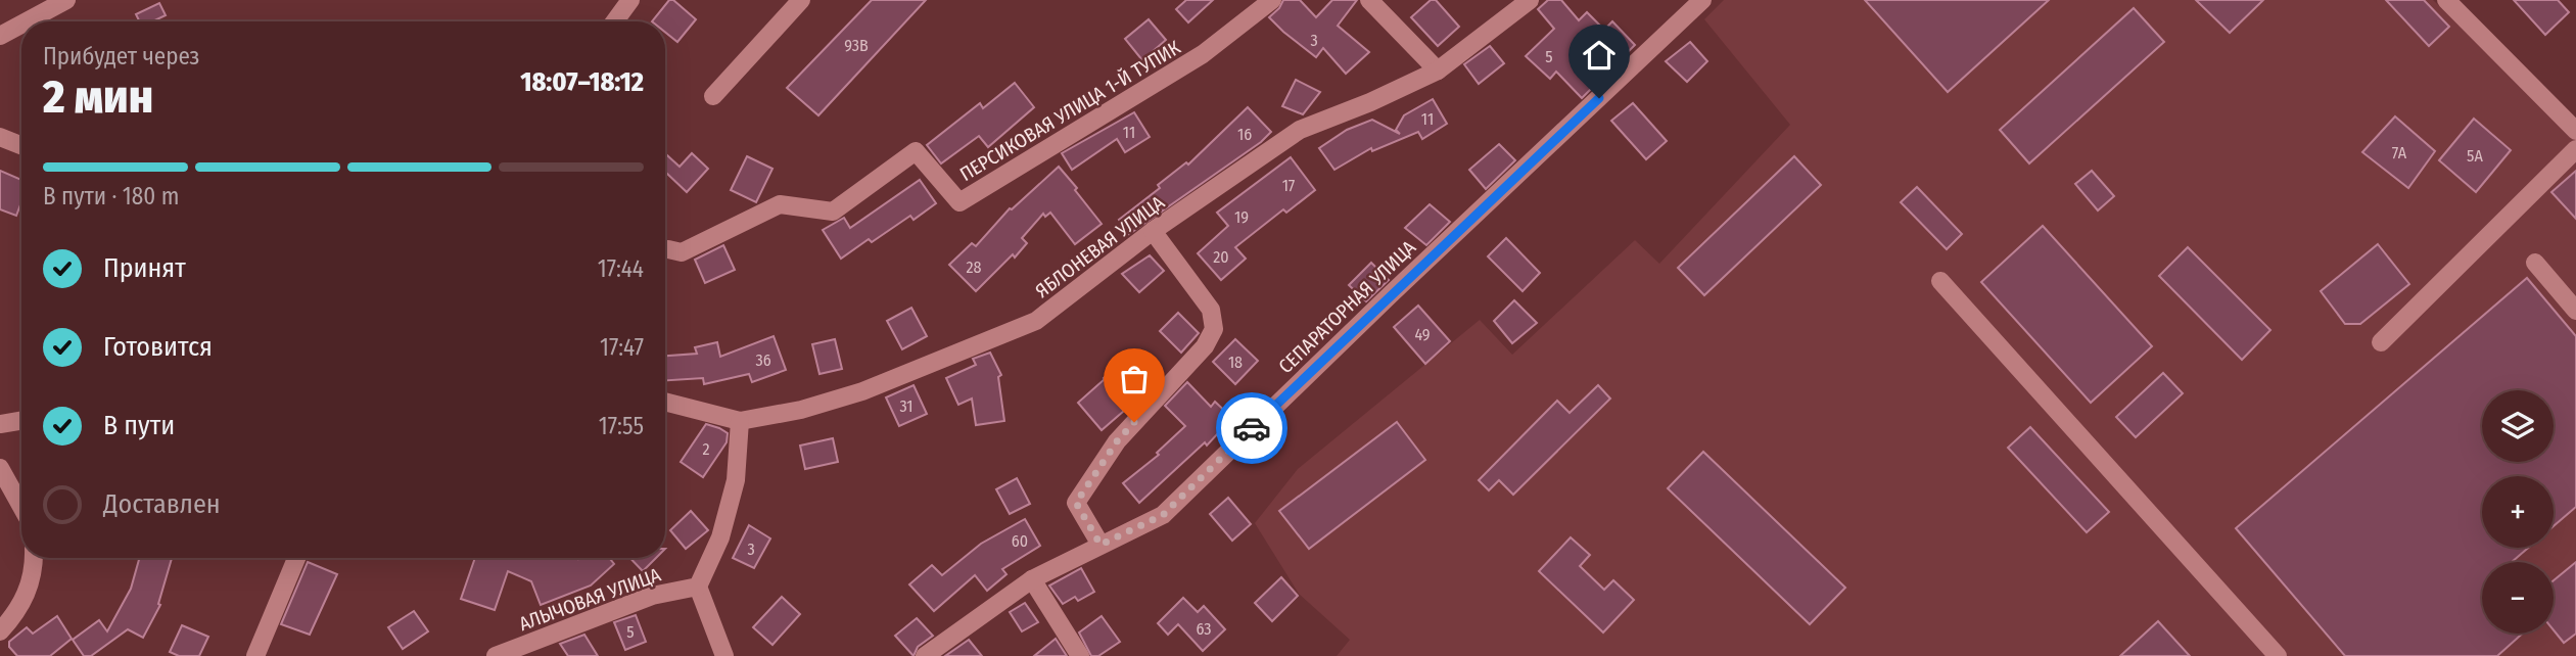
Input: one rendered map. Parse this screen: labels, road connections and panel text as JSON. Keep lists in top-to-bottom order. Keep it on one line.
{"streets":{"street":["ПЕРСИКОВАЯ УЛИЦА 1-Й ТУПИК","ЯБЛОНЕВАЯ УЛИЦА","СЕПАРАТОРНАЯ УЛИЦА","АЛЫЧОВАЯ УЛИЦА"]},"house_numbers":["3","93В","5","11","11","16","7А","5А","17","19","20","28","49","36","18","31","2","60","3","63","5"],"page":{"heading":["2 мин","Прибудет через","18:07–18:12"],"bar":"В пути · 180 m","list":[["Принят","17:44"],["Готовится","17:47"],["В пути","17:55"],"Доставлен"],"map_buttons":["+","−"]}}
